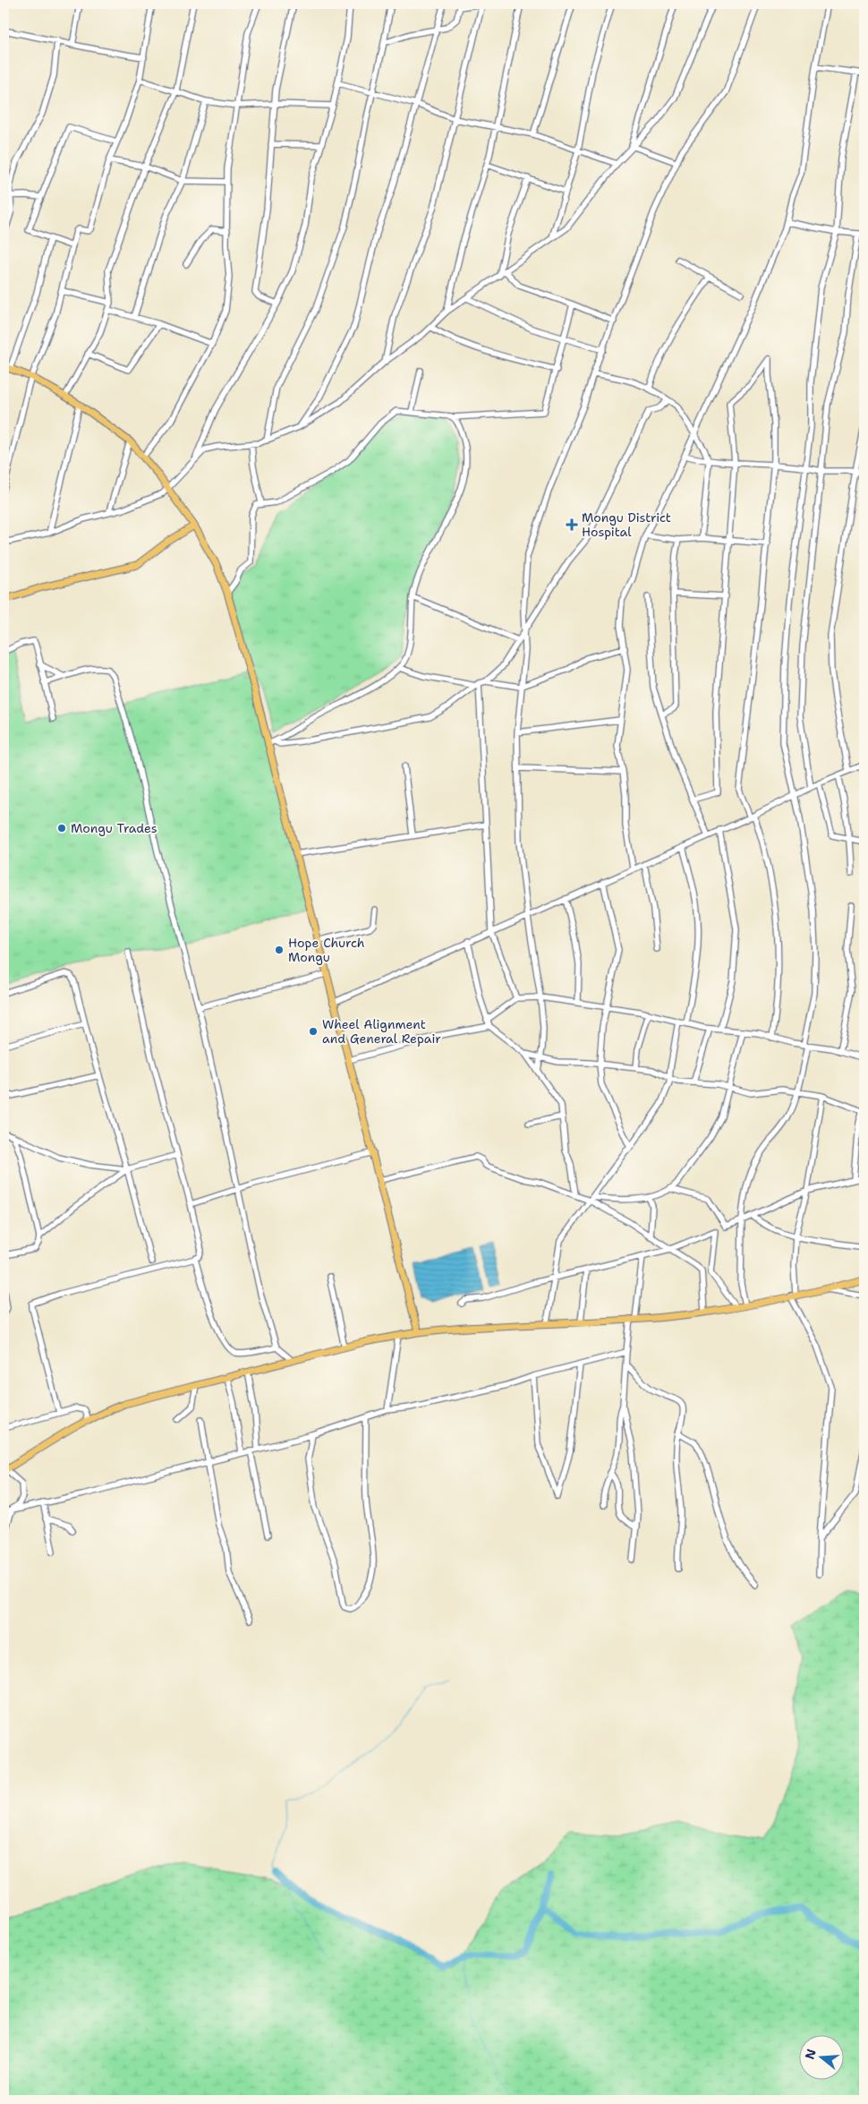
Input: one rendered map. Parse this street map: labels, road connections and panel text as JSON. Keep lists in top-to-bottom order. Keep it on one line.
{"places":{"health":["Mongu District Hospital"],"other":["Mongu Trades","Hope Church Mongu","Wheel Alignment and General Repair"]},"north":"left"}
